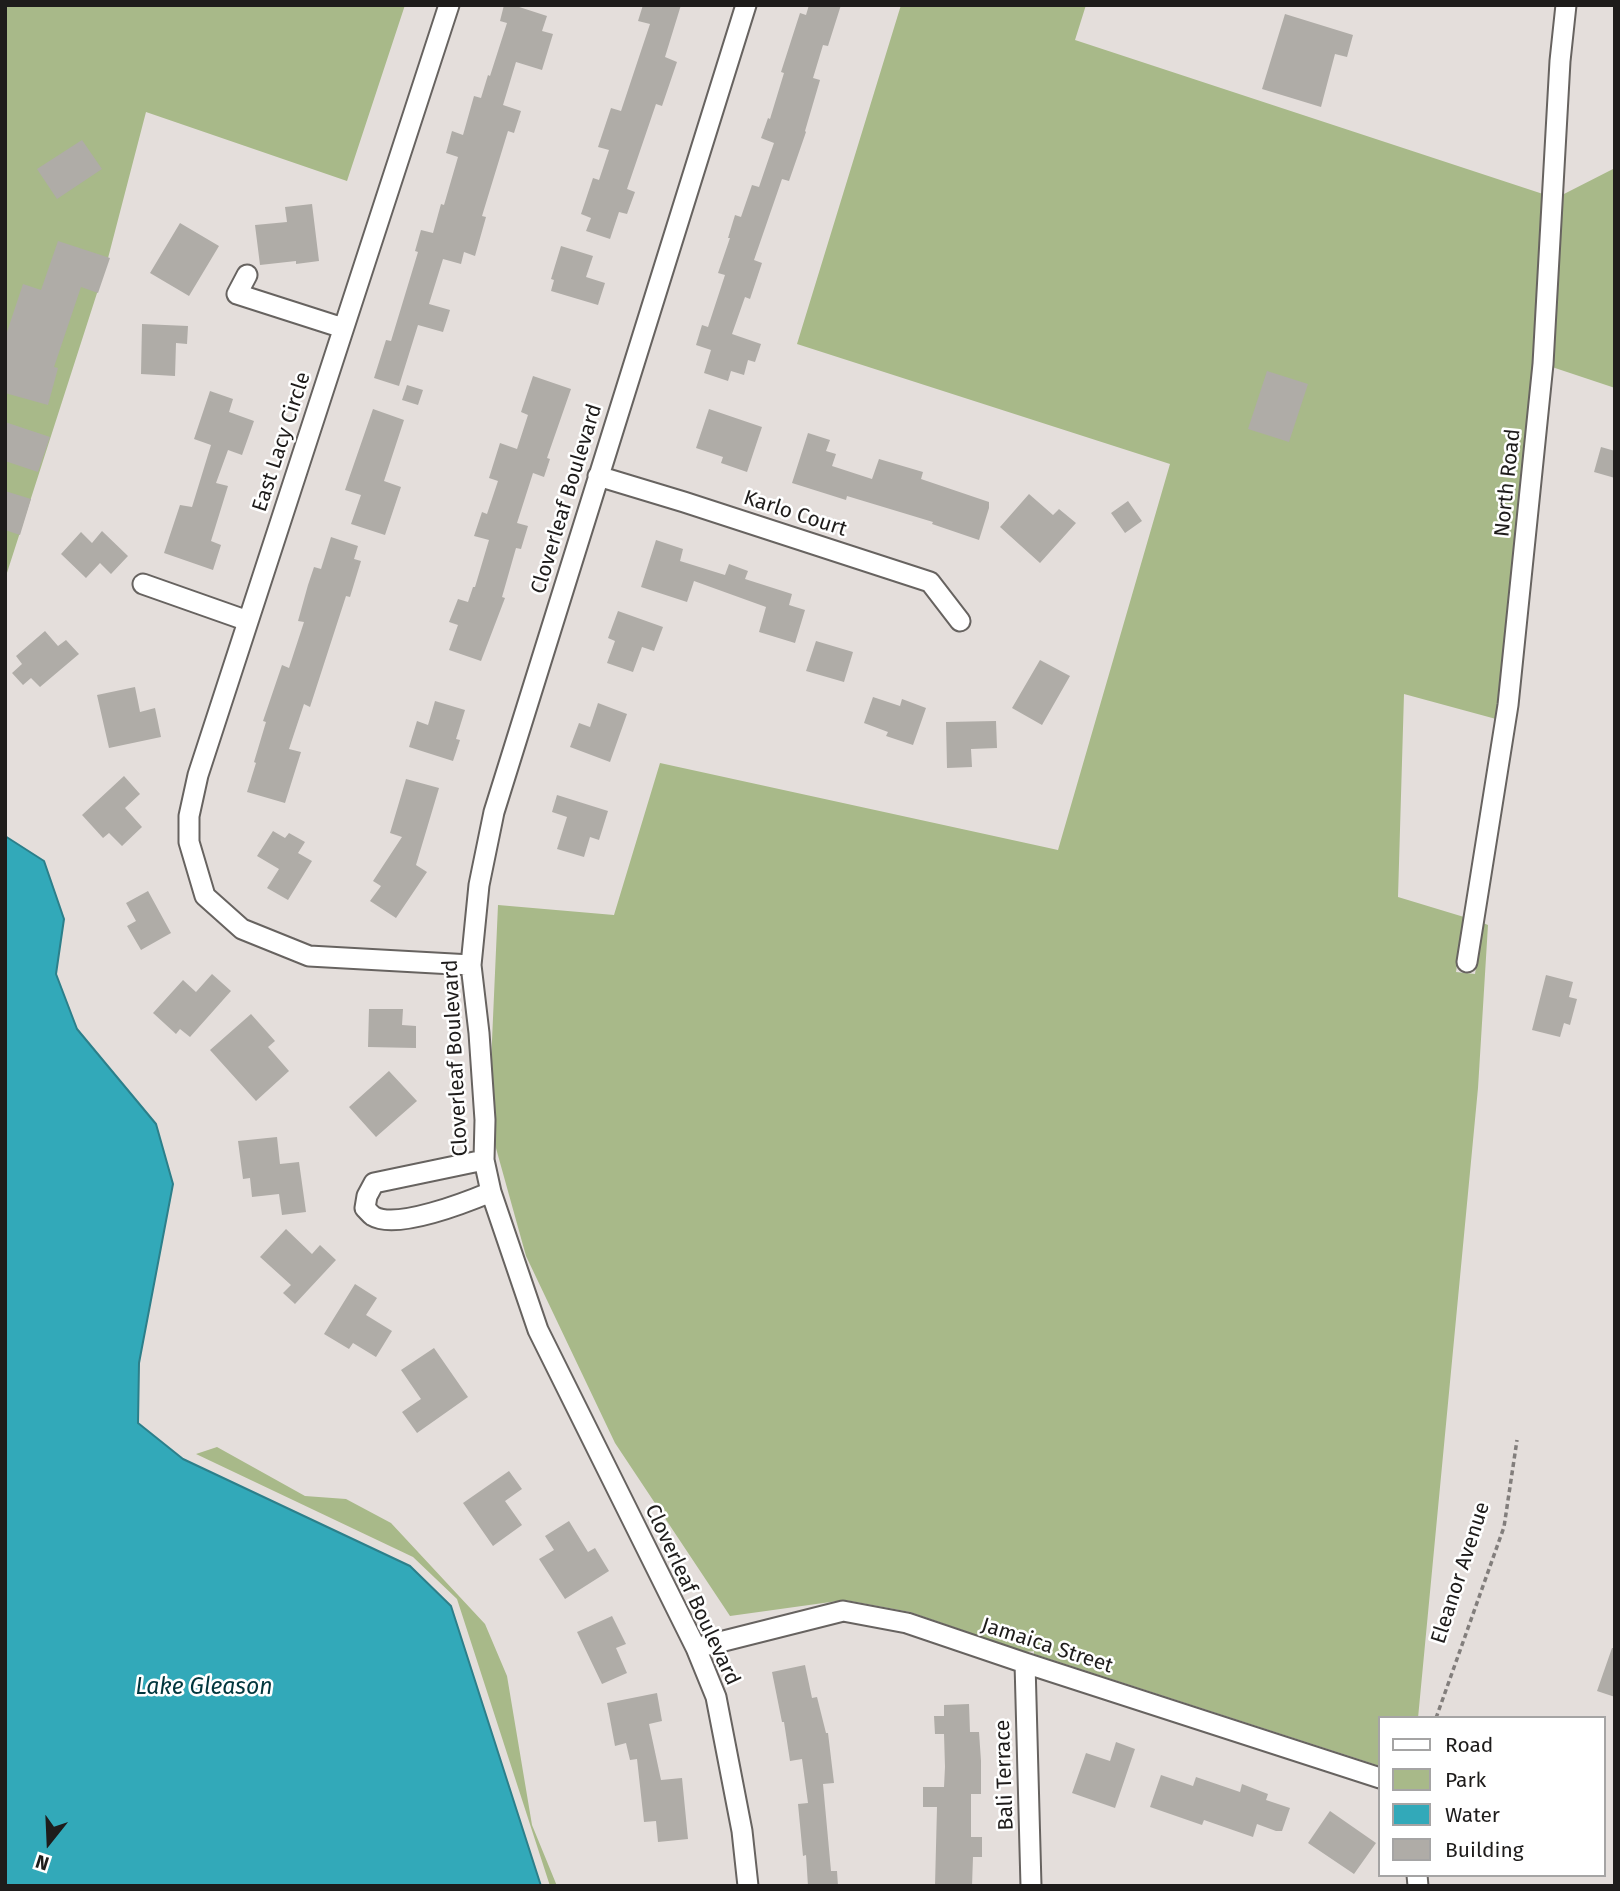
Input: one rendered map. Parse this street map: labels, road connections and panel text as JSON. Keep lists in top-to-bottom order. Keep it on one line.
{"streets":{"street":["East Lacy Circle","North Road","Cloverleaf Boulevard","Karlo Court","Jamaica Street","Bali Terrace"],"path":["Eleanor Avenue"]},"crossings":[["East Lacy Circle","Cloverleaf Boulevard"],["Cloverleaf Boulevard","Karlo Court"],["Cloverleaf Boulevard","Jamaica Street"],["Jamaica Street","Bali Terrace"]],"water":["Lake Gleason"],"legend":["Road","Park","Water","Building"],"north":"bottom"}
